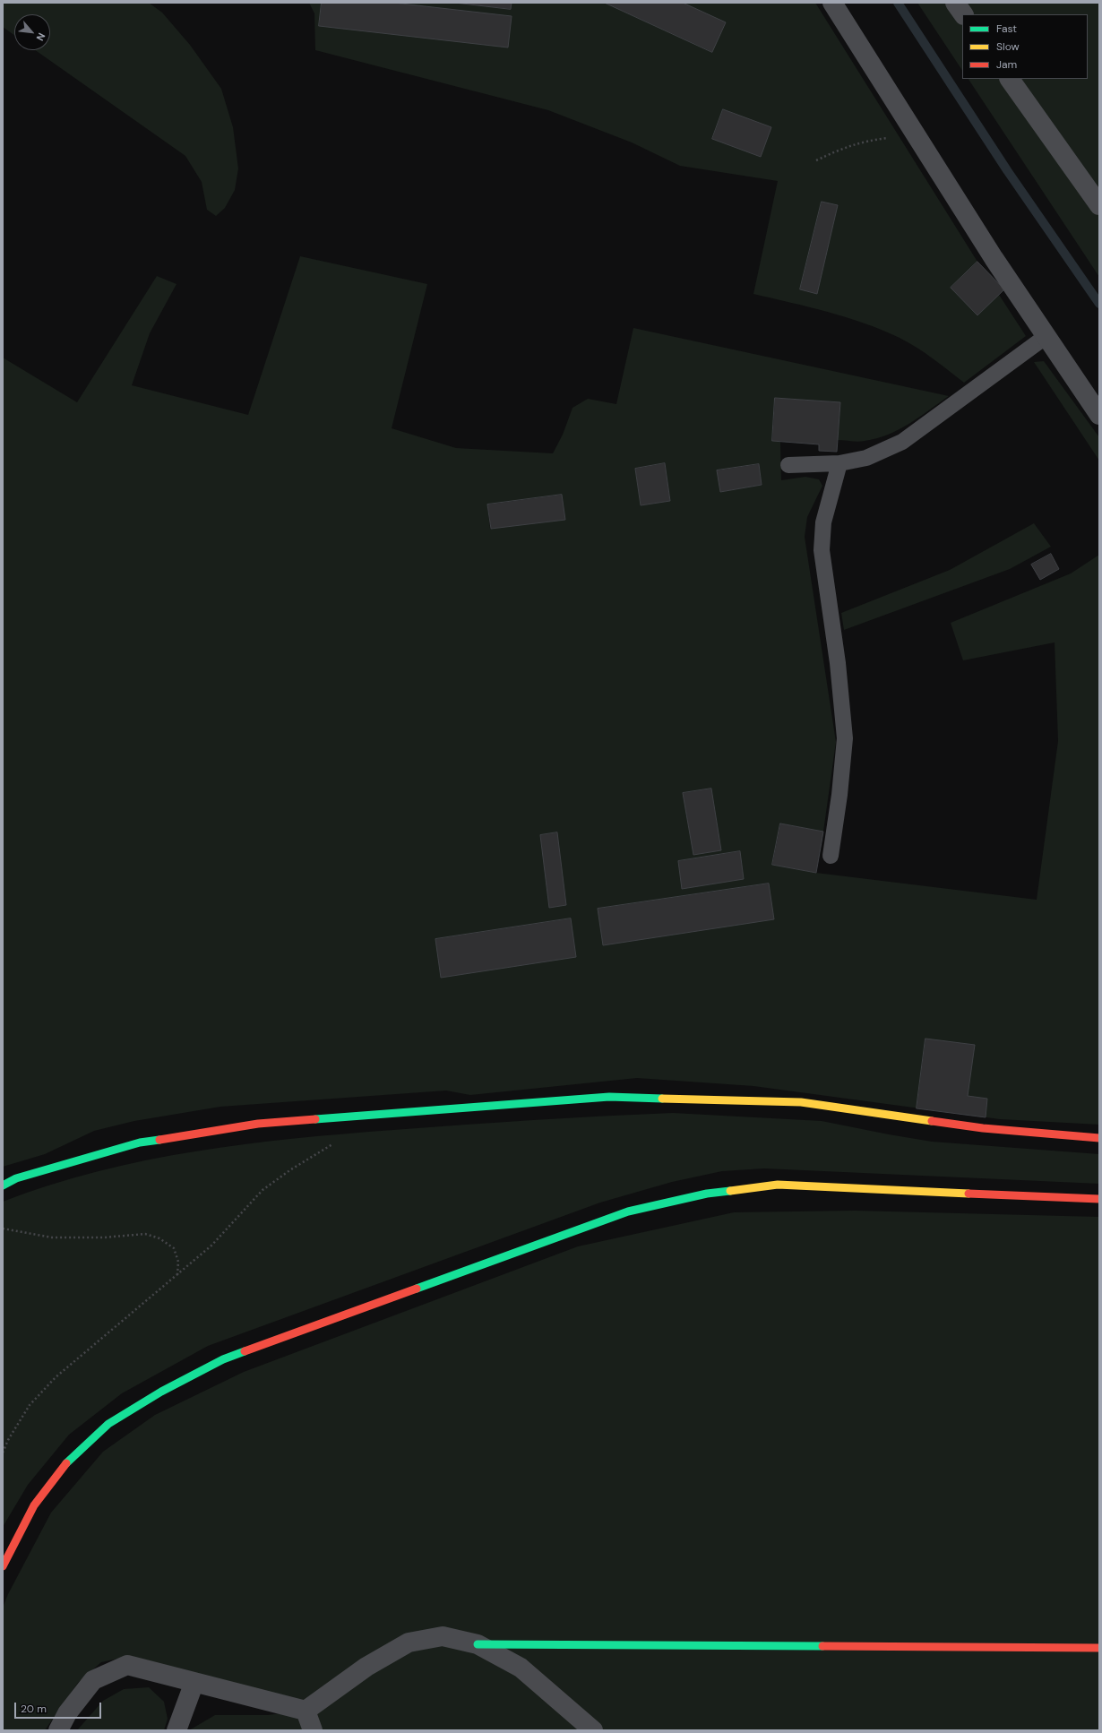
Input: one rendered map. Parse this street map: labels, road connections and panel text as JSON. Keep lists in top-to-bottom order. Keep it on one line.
{"legend":["Fast","Slow","Jam"],"scale_bar":"20 m","north":"bottom right"}
